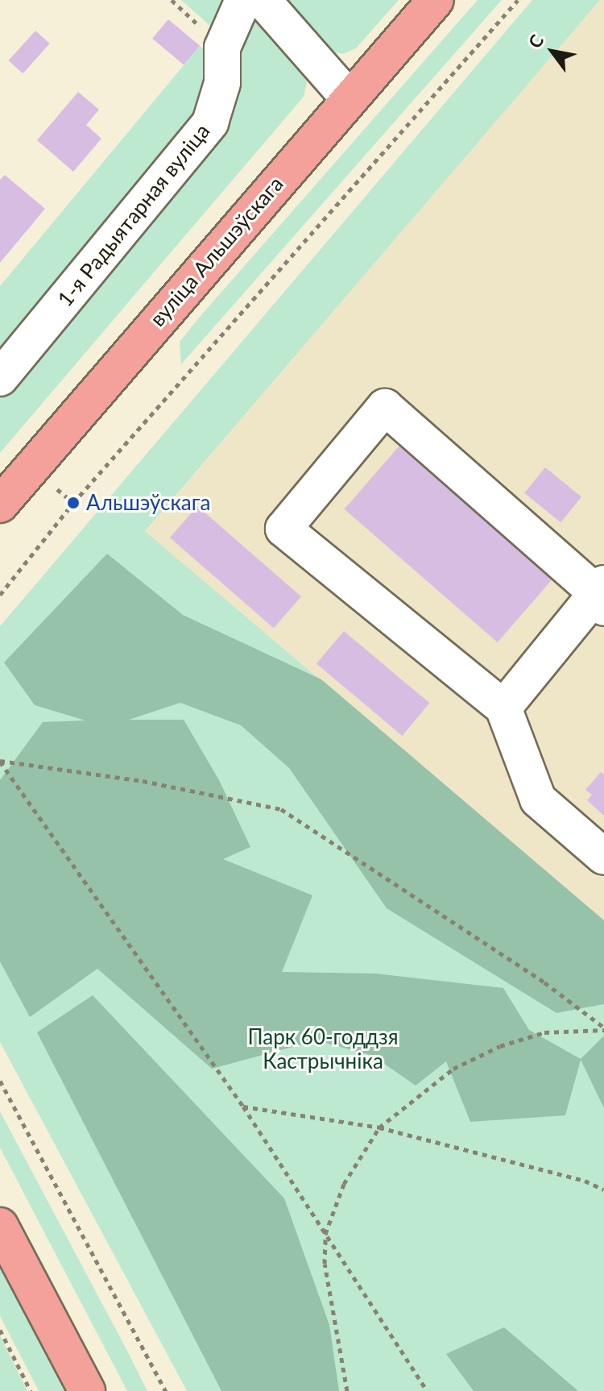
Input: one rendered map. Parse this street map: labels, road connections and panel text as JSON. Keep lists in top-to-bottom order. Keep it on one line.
{"streets":{"main road":["вуліца Альшэўскага"],"street":["1-я Радыятарная вуліца"]},"parks":["Парк 60-годдзя Кастрычніка"],"places":["Альшэўскага"],"north":"top left"}
